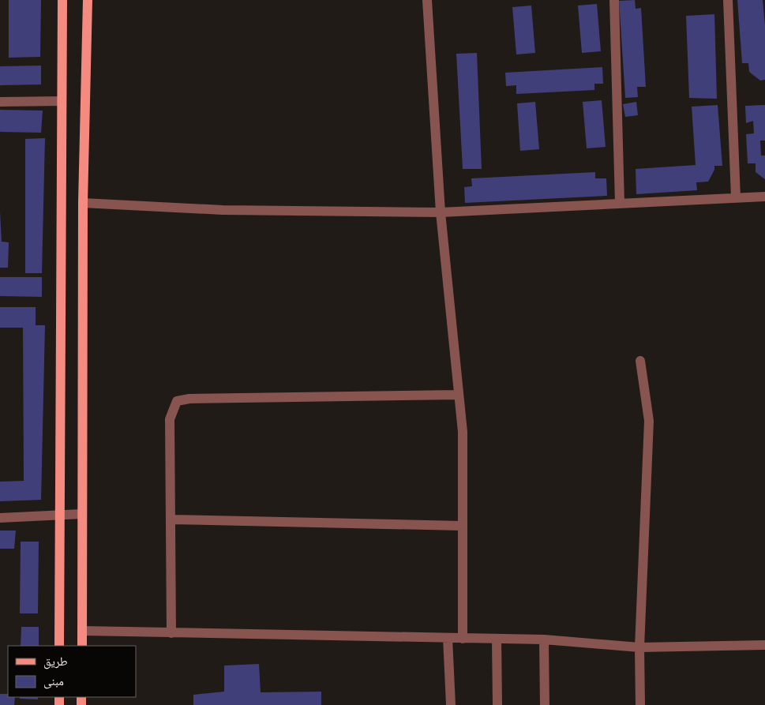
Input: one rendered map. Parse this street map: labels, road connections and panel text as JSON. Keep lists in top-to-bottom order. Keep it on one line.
{"legend":["طريق","مبنى"]}
